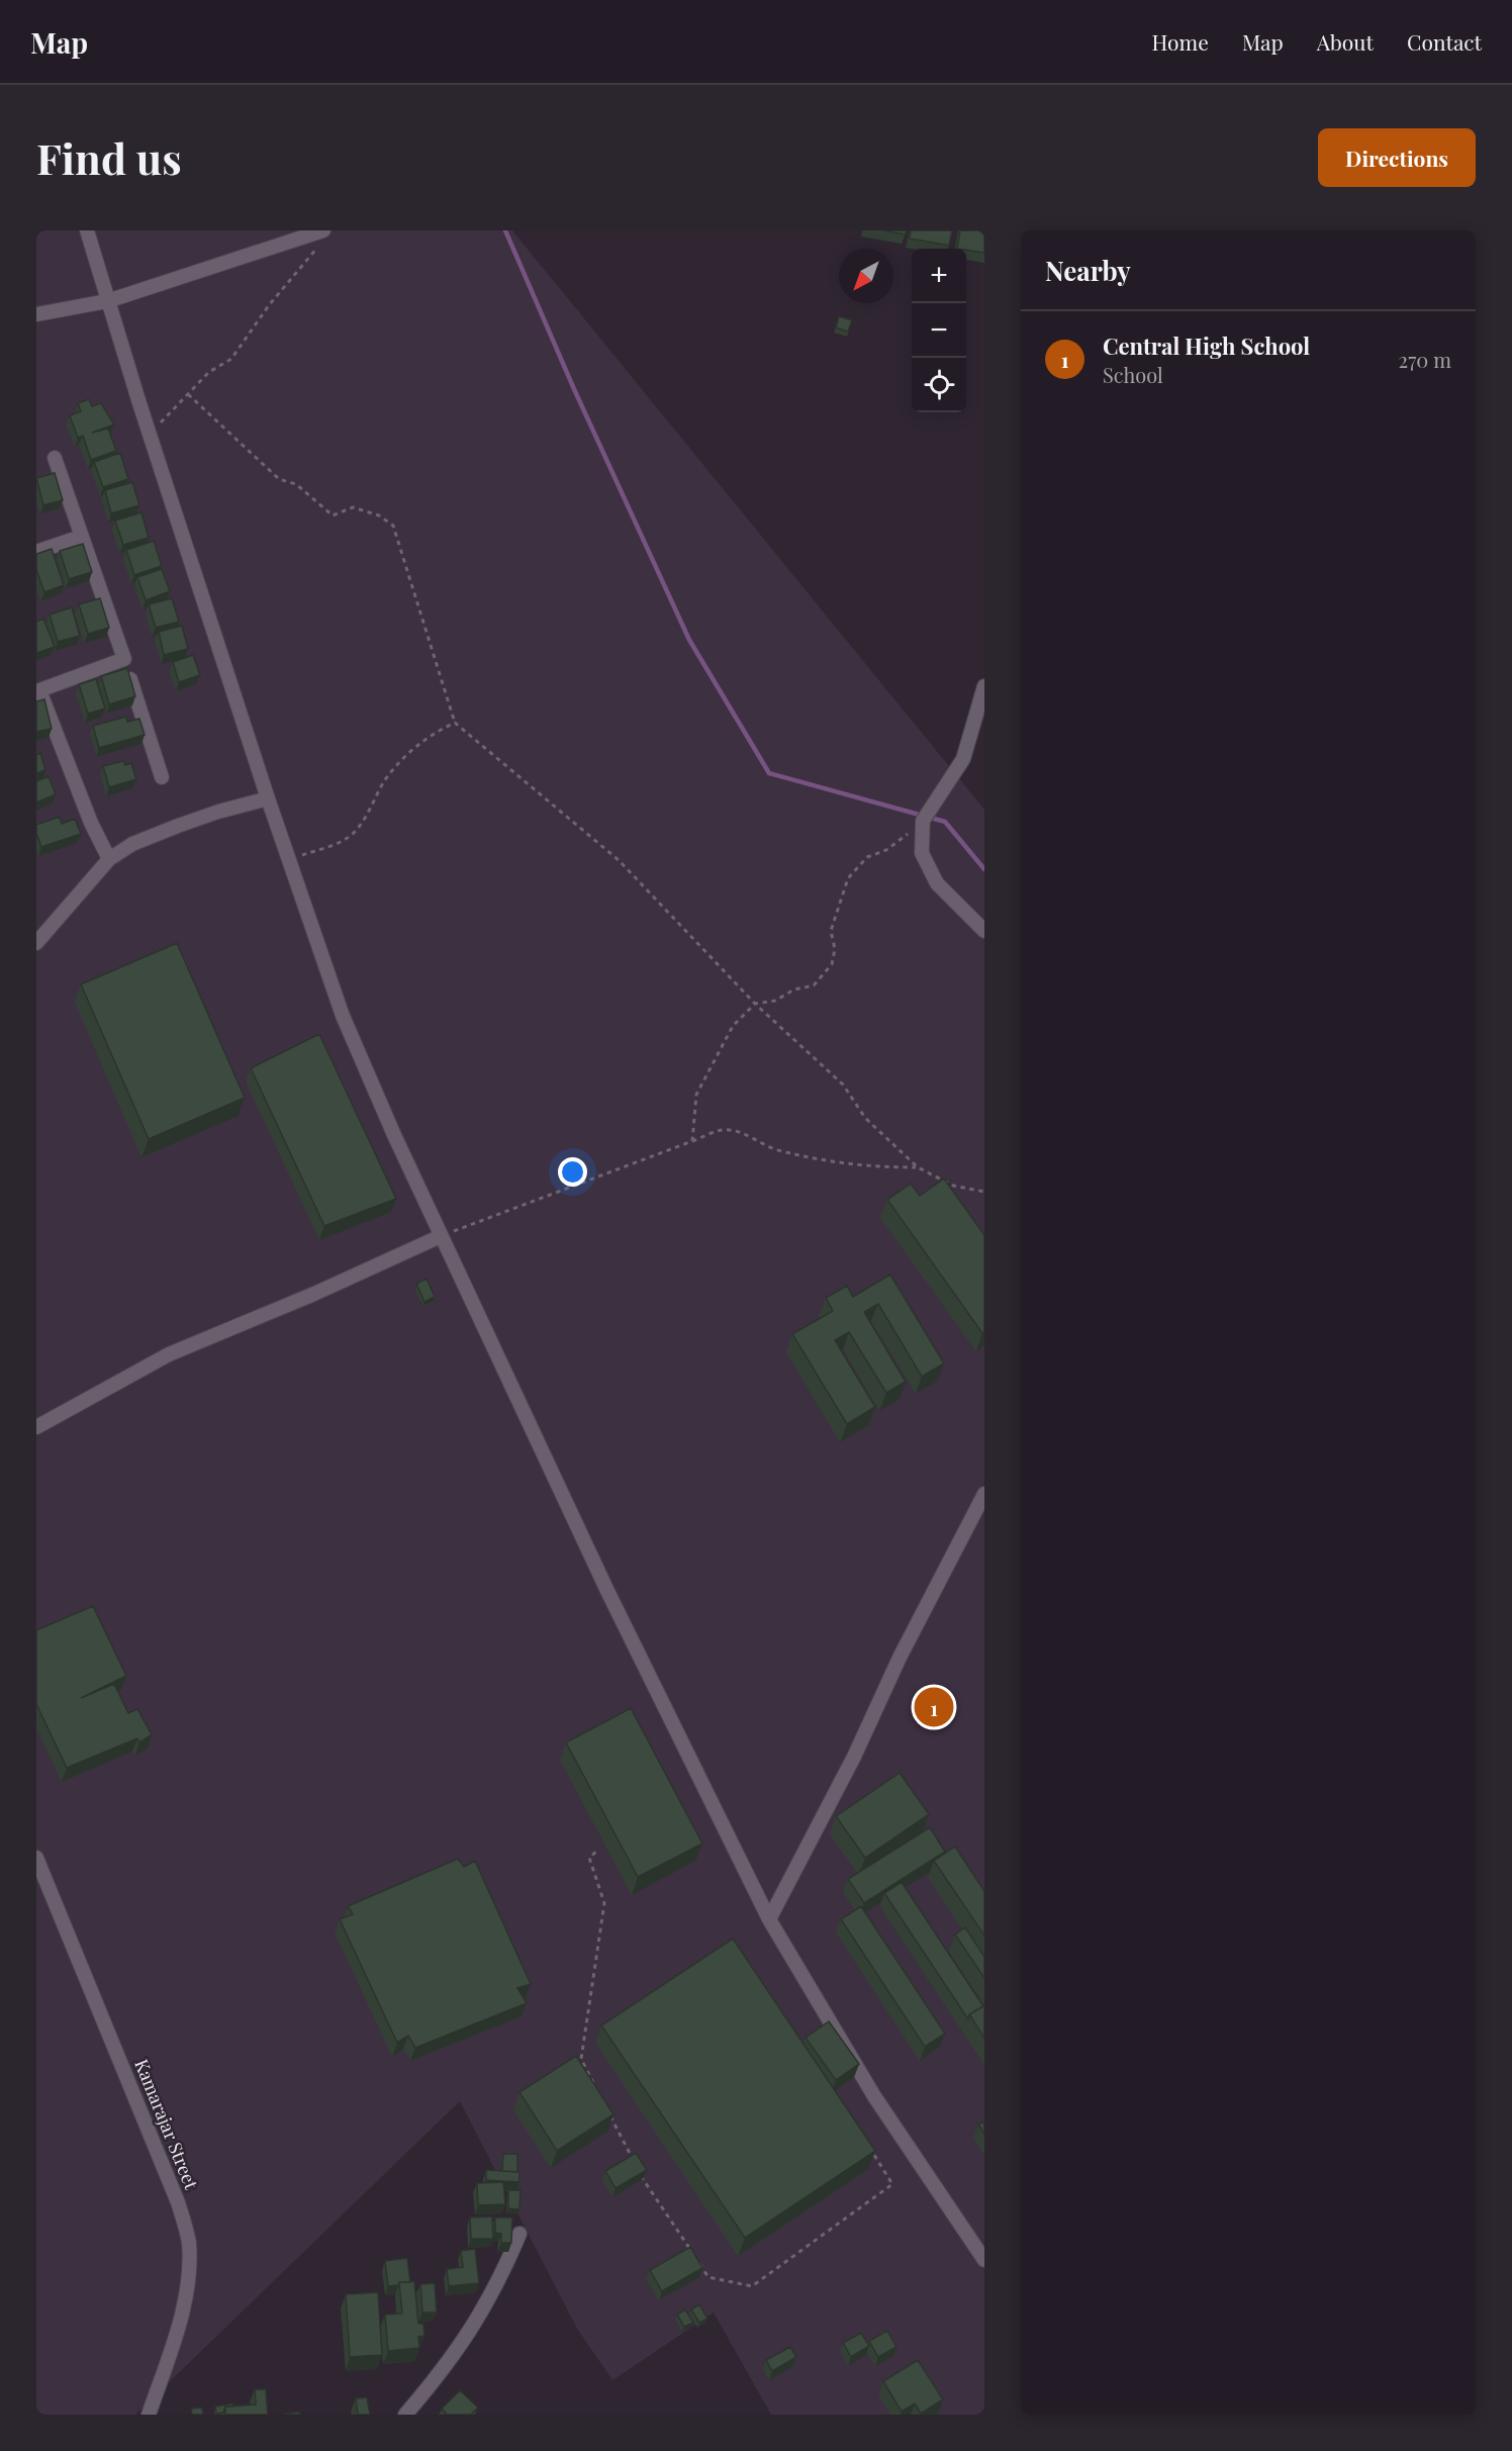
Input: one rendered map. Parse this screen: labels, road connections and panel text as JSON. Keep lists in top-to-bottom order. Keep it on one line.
{"streets":{"street":["Kamarajar Street"]},"north":"bottom left","page":{"header":"Map","nav":["Home","Map","About","Contact"],"buttons":"Directions","title":"Find us","heading":"Nearby","map_buttons":["+","−"],"list":[{"mark":"1","name":"Central High School","note":"School","value":"270 m"}],"pins":"1"}}
